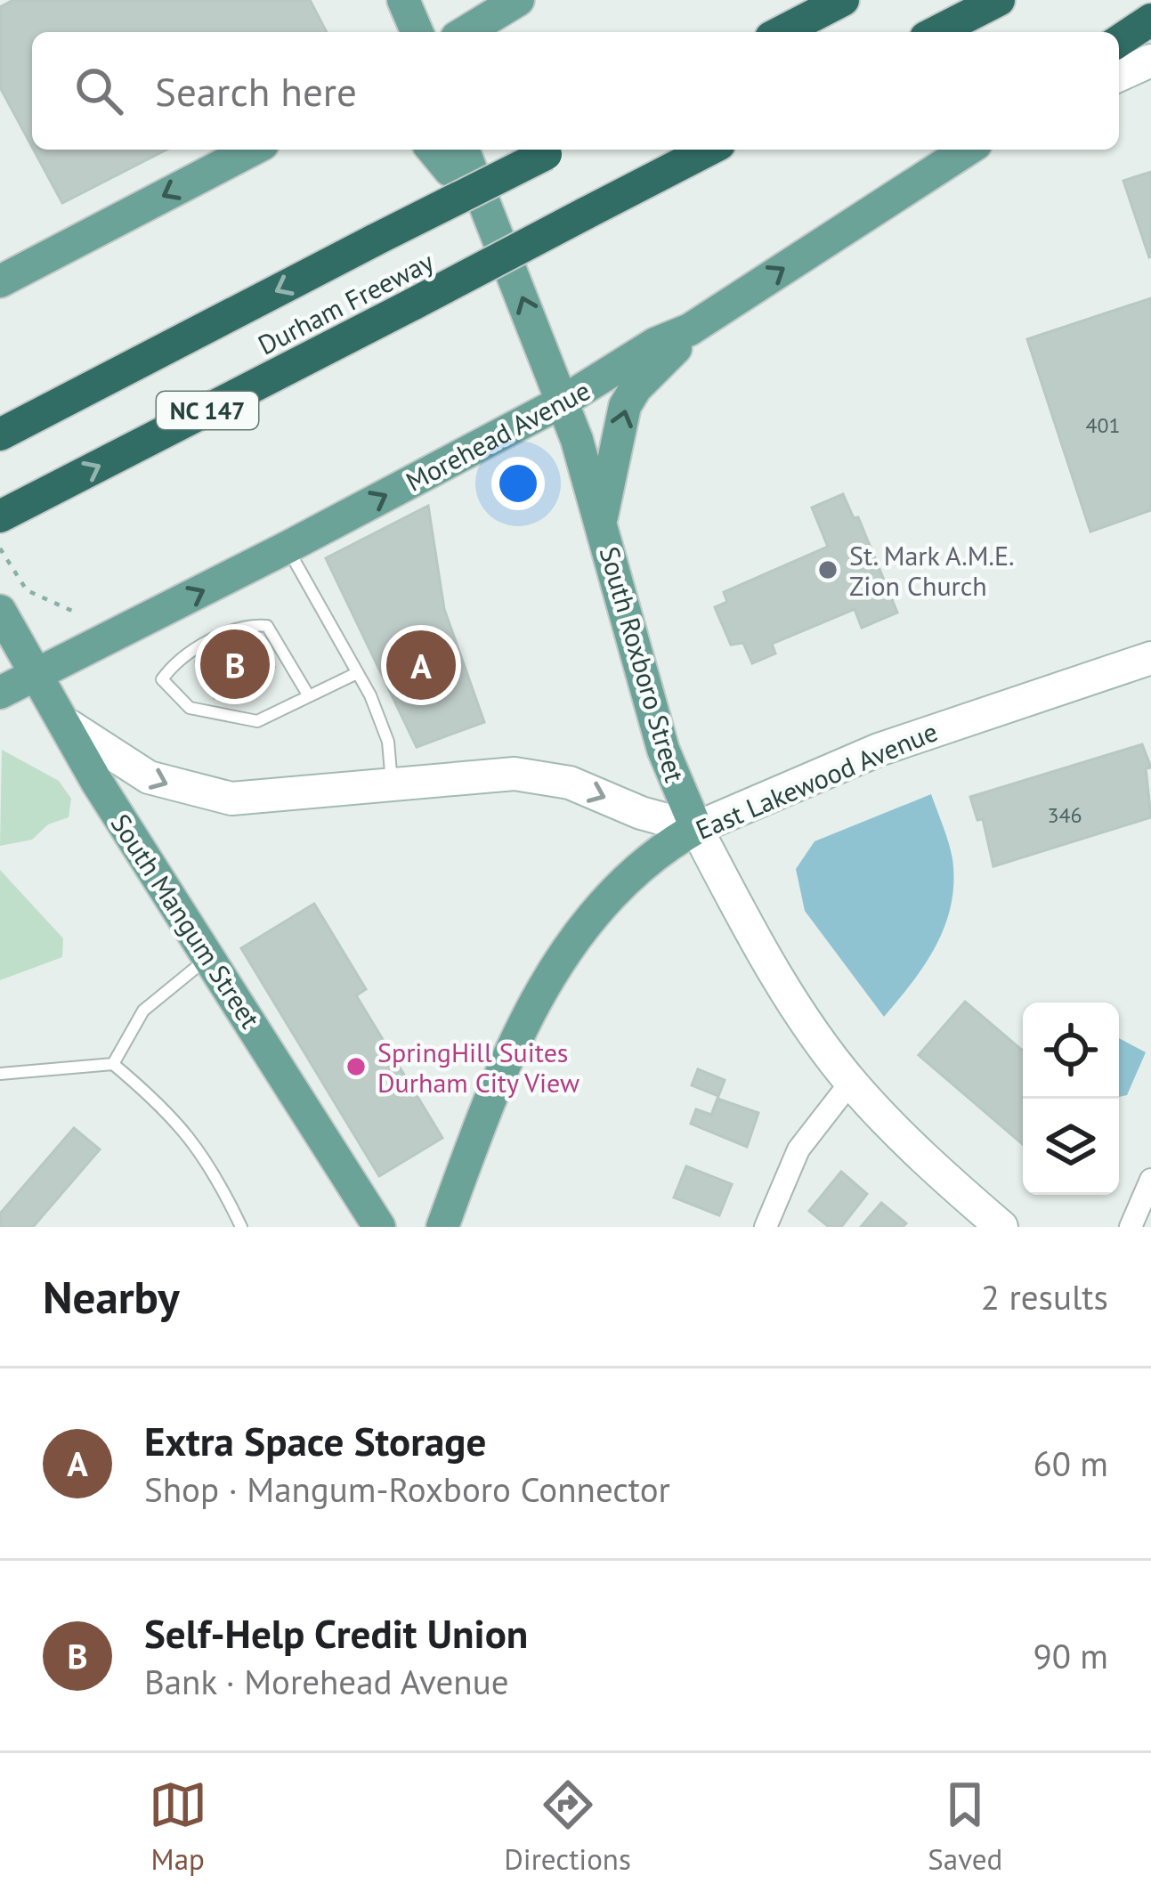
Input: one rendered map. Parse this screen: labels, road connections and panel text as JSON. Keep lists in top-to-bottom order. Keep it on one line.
{"streets":{"highway":["Durham Freeway","NC 147"],"main road":["Morehead Avenue","South Roxboro Street","East Lakewood Avenue","South Mangum Street"]},"crossings":[["Morehead Avenue","South Roxboro Street"],["Morehead Avenue","South Mangum Street"],["South Roxboro Street","East Lakewood Avenue"]],"one_way":["Morehead Avenue"],"places":["St. Mark A.M.E. Zion Church","SpringHill Suites Durham City View"],"house_numbers":["401","346"],"page":{"search":"Search here","pins":["B","A"],"heading":["Nearby","2 results"],"list":[{"mark":"A","name":"Extra Space Storage","note":"Shop · Mangum-Roxboro Connector","value":"60 m"},{"mark":"B","name":"Self-Help Credit Union","note":"Bank · Morehead Avenue","value":"90 m"}],"nav":["Map","Directions","Saved"]}}
